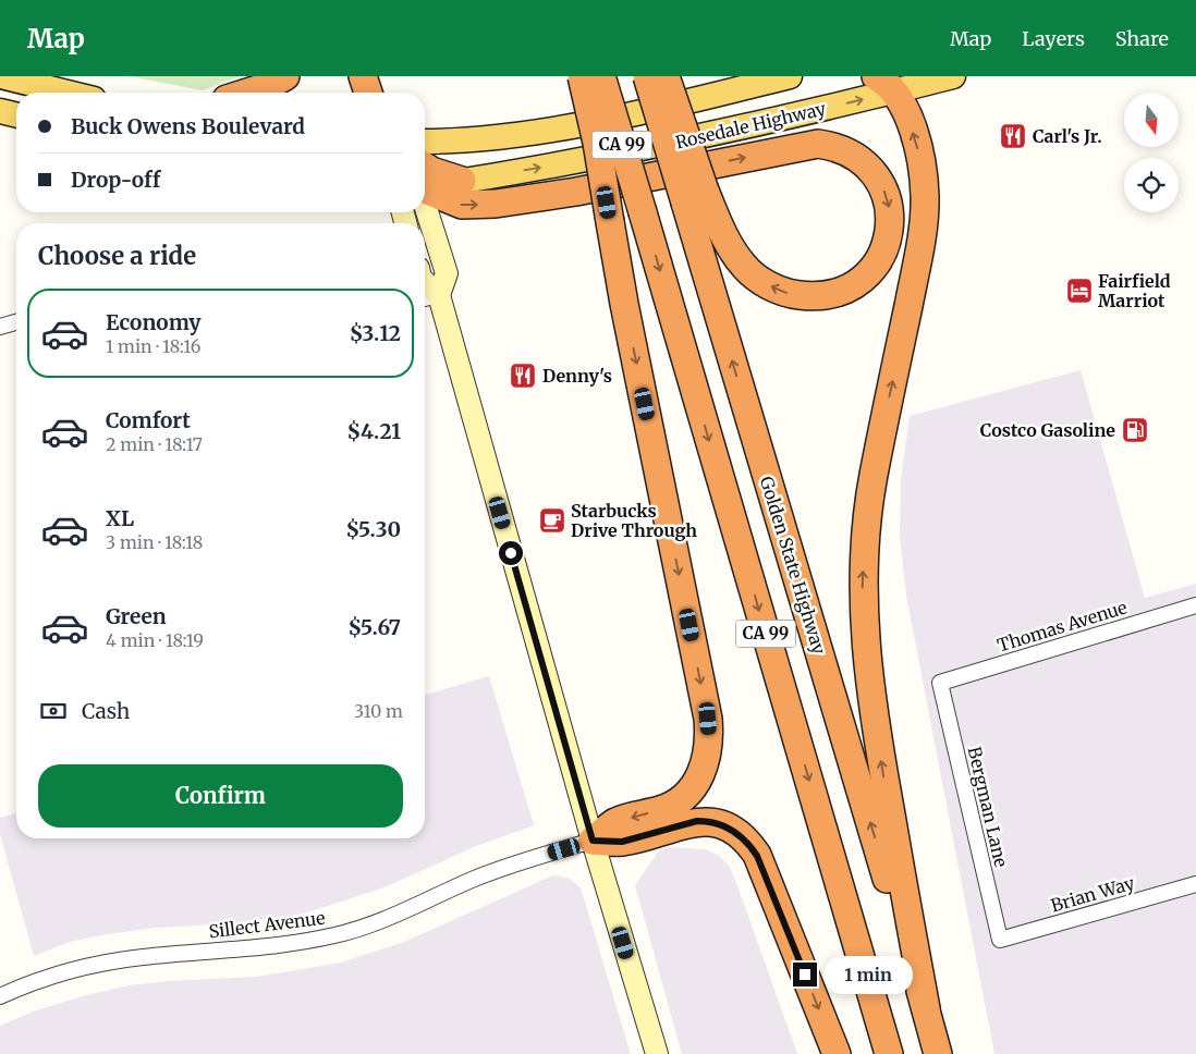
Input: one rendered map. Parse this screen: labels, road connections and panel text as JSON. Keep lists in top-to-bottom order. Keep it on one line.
{"streets":{"highway":["CA 99","Golden State Highway"],"main road":["Rosedale Highway"],"street":["Thomas Avenue","Bergman Lane","Brian Way","Sillect Avenue"]},"crossings":[["Thomas Avenue","Bergman Lane"],["Bergman Lane","Brian Way"]],"places":{"restaurant":["Carl's Jr.","Denny's"],"hotel":["Fairfield Marriot"],"fuel station":["Costco Gasoline"],"cafe":["Starbucks Drive Through"]},"north":"bottom","page":{"header":"Map","nav":["Map","Layers","Share"],"banner":["Buck Owens Boulevard","Drop-off"],"heading":"Choose a ride","list":[{"name":"Economy","note":"1 min · 18:16","value":"$3.12"},{"name":"Comfort","note":"2 min · 18:17","value":"$4.21"},{"name":"XL","note":"3 min · 18:18","value":"$5.30"},{"name":"Green","note":"4 min · 18:19","value":"$5.67"}],"pay":["Cash","310 m"],"buttons":"Confirm","bubble":"1 min"}}
